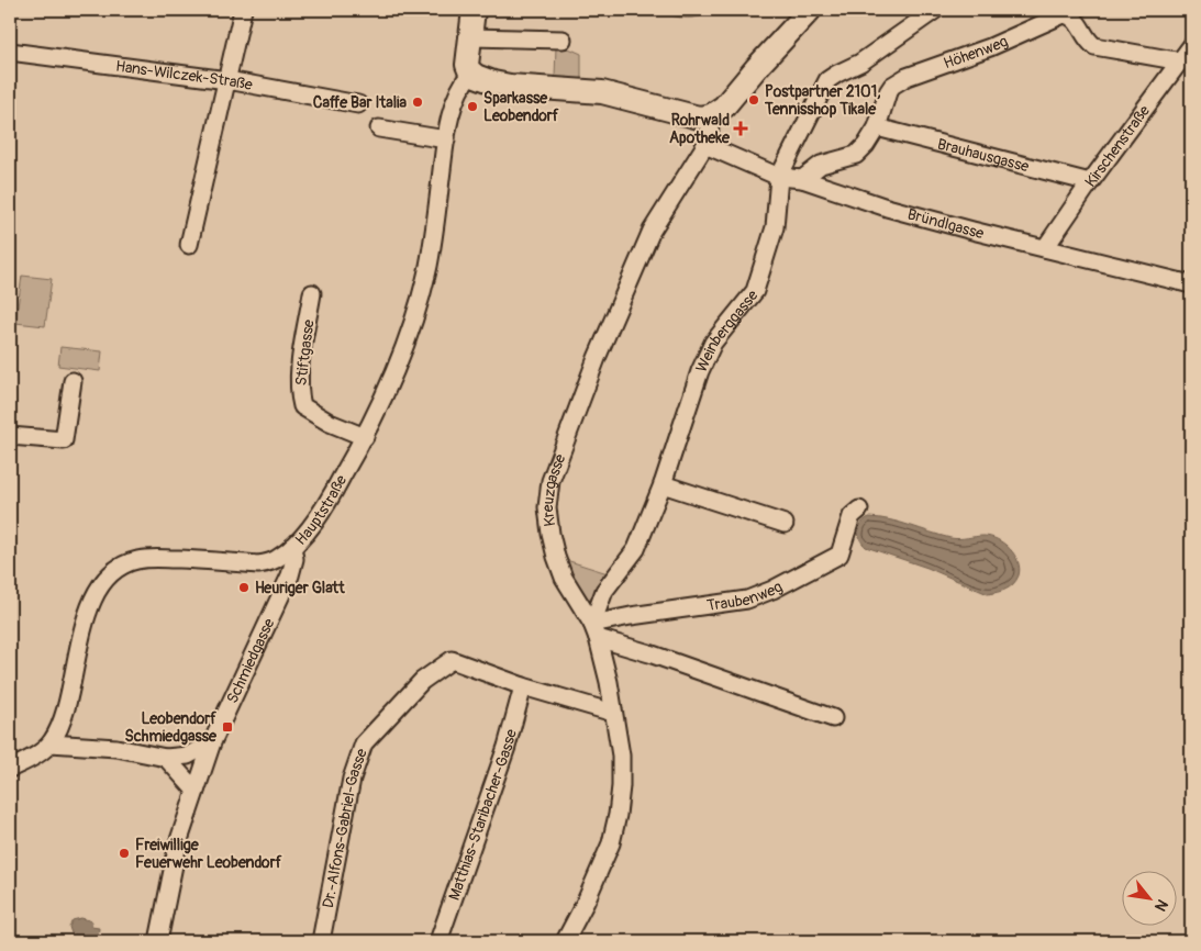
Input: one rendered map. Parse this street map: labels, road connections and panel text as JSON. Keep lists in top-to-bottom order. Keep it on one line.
{"streets":{"street":["Höhenweg","Hans-Wilczek-Straße","Kirschenstraße","Brauhausgasse","Bründlgasse","Weinberggasse","Stiftgasse","Kreuzgasse","Hauptstraße","Traubenweg","Schmiedgasse","Matthias-Staribacher-Gasse","Dr.-Alfons-Gabriel-Gasse"]},"crossings":[["Höhenweg","Kirschenstraße"],["Höhenweg","Brauhausgasse"],["Höhenweg","Bründlgasse"],["Kirschenstraße","Brauhausgasse"],["Kirschenstraße","Bründlgasse"],["Bründlgasse","Weinberggasse"],["Bründlgasse","Kreuzgasse"],["Weinberggasse","Kreuzgasse"],["Weinberggasse","Traubenweg"],["Stiftgasse","Hauptstraße"],["Kreuzgasse","Traubenweg"],["Kreuzgasse","Dr.-Alfons-Gabriel-Gasse"],["Hauptstraße","Schmiedgasse"],["Matthias-Staribacher-Gasse","Dr.-Alfons-Gabriel-Gasse"]],"places":{"other":["Postpartner 2101, Tennisshop Tikale","Caffe Bar Italia","Sparkasse Leobendorf","Heuriger Glatt","Freiwillige Feuerwehr Leobendorf"],"health":["Rohrwald Apotheke"],"transit":["Leobendorf Schmiedgasse"]},"north":"bottom right"}
